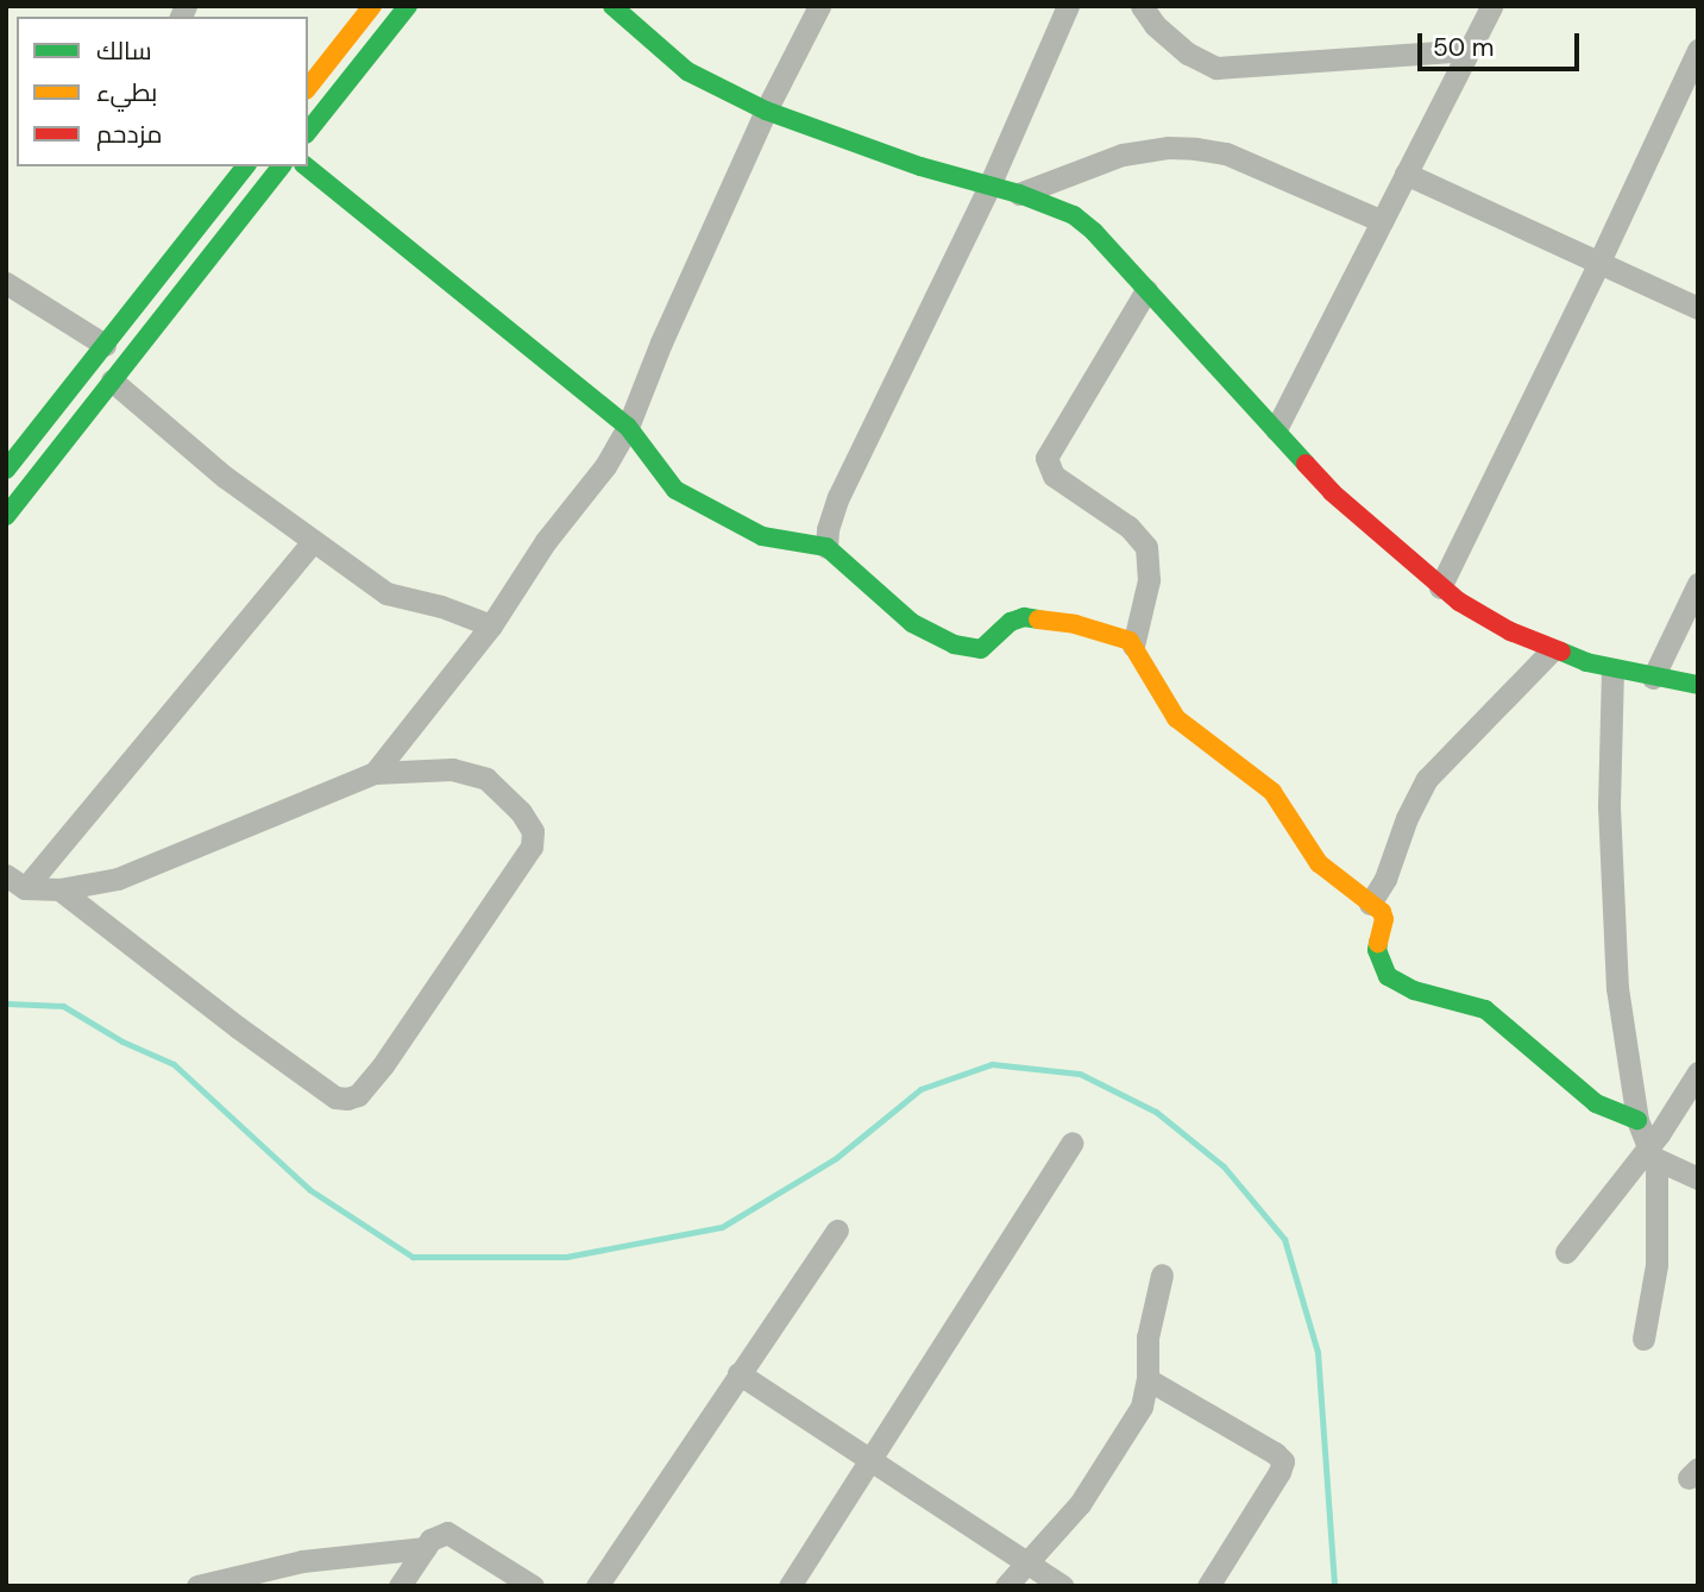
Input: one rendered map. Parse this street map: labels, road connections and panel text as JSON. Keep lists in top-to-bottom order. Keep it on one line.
{"legend":["سالك","بطيء","مزدحم"],"scale_bar":"50 m"}
